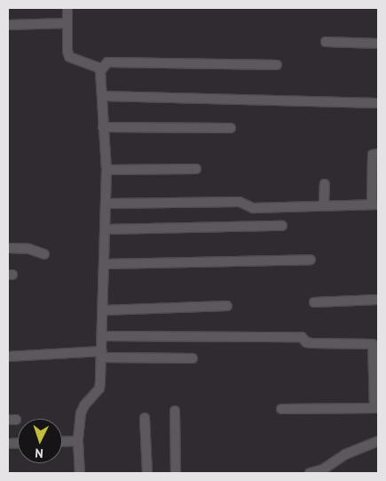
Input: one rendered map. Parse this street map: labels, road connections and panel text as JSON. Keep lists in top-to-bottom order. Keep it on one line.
{"north":"bottom"}
